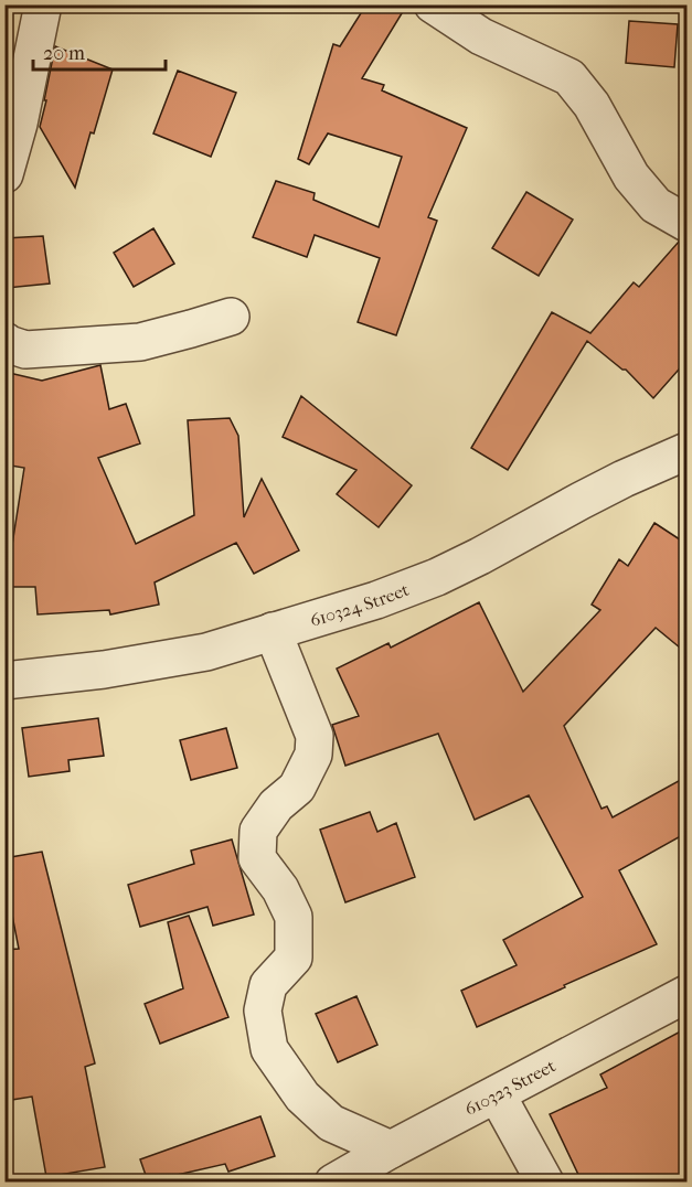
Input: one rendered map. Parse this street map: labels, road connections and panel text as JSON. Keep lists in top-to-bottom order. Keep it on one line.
{"streets":{"street":["610324 Street","610323 Street"]},"scale_bar":"20 m"}
